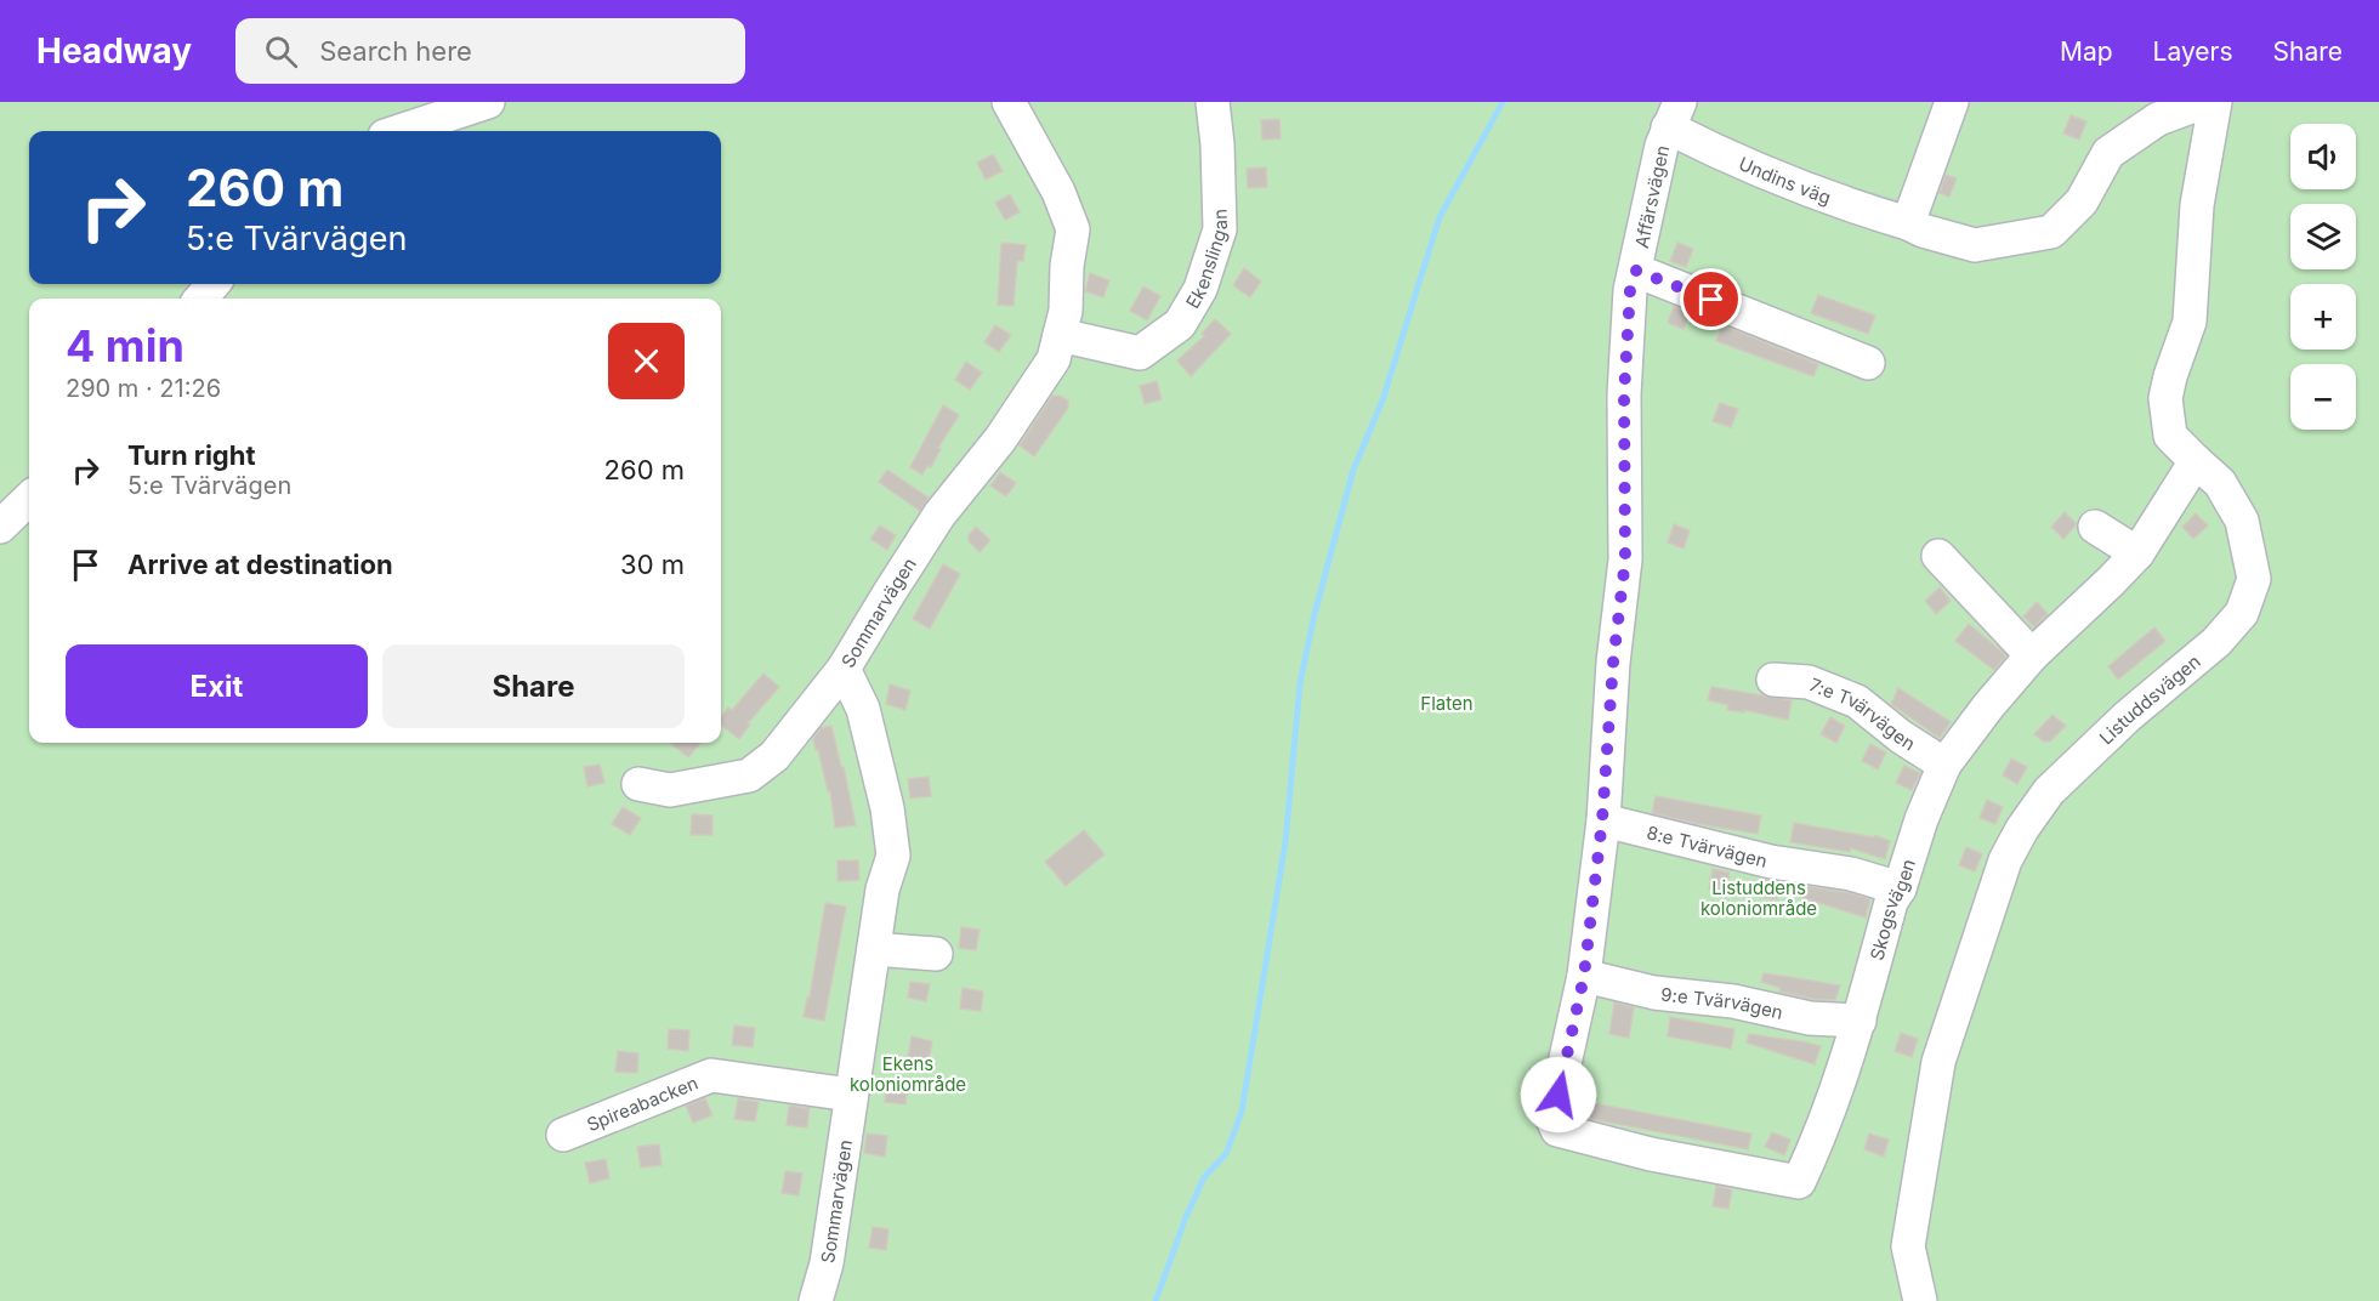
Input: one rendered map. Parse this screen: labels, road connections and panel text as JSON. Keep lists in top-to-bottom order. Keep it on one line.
{"streets":{"street":["Undins väg","Affärsvägen","Ekenslingan","Sommarvägen","Listuddsvägen","7:e Tvärvägen","8:e Tvärvägen","Skogsvägen","9:e Tvärvägen","Spireabacken"]},"crossings":[["Undins väg","Affärsvägen"],["Affärsvägen","8:e Tvärvägen"],["Affärsvägen","Skogsvägen"],["Affärsvägen","9:e Tvärvägen"],["Ekenslingan","Sommarvägen"],["Sommarvägen","Spireabacken"],["Listuddsvägen","Skogsvägen"],["7:e Tvärvägen","Skogsvägen"],["8:e Tvärvägen","Skogsvägen"],["Skogsvägen","9:e Tvärvägen"]],"parks":["Flaten","Listuddens koloniområde","Ekens koloniområde"],"page":{"header":"Headway","search":"Search here","nav":["Map","Layers","Share"],"map_buttons":["+","−"],"turn":["260 m","5:e Tvärvägen"],"heading":["4 min","290 m · 21:26"],"list":[{"name":"Turn right","note":"5:e Tvärvägen","value":"260 m"},{"name":"Arrive at destination","value":"30 m"}],"buttons":["Exit","Share"]}}
